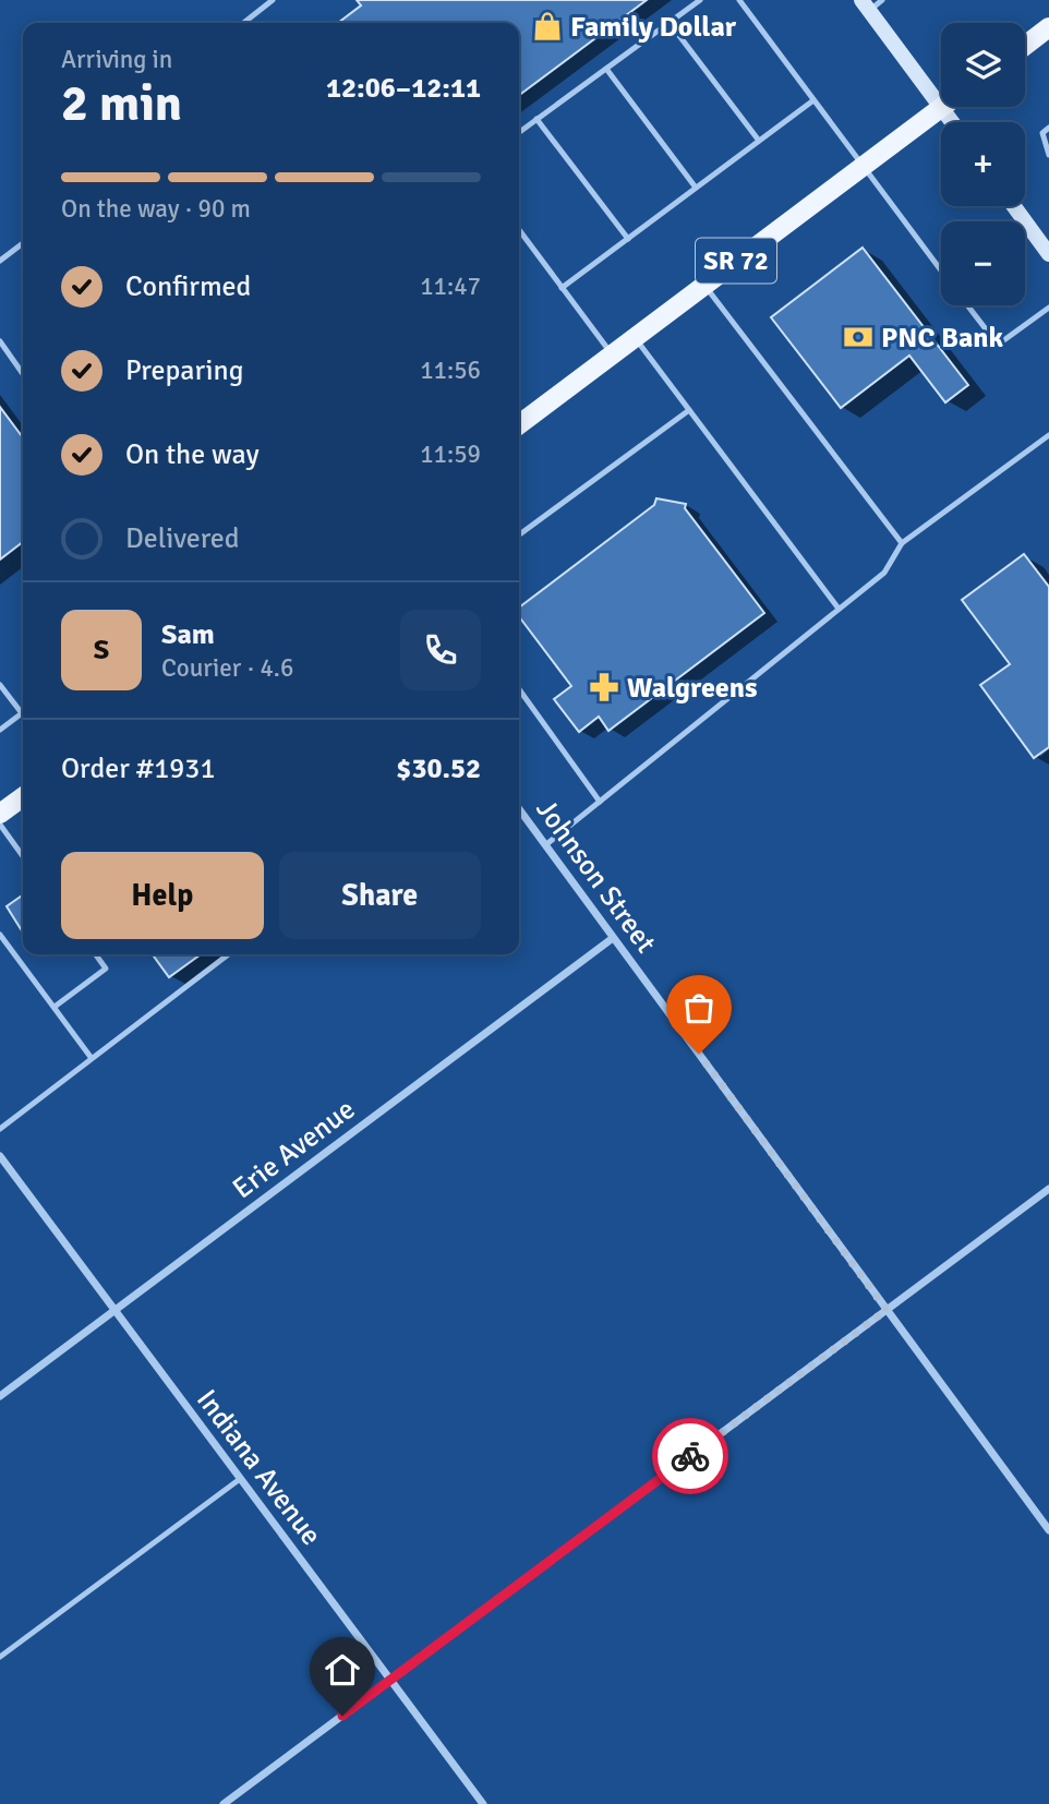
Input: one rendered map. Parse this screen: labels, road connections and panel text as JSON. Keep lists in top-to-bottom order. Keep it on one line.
{"streets":{"main road":["SR 72"],"street":["Johnson Street","Erie Avenue","Indiana Avenue"]},"crossings":[["Johnson Street","Erie Avenue"],["Erie Avenue","Indiana Avenue"]],"places":{"shop":["Family Dollar"],"bank":["PNC Bank"],"pharmacy":["Walgreens"]},"page":{"map_buttons":["+","−"],"heading":["2 min","Arriving in","12:06–12:11"],"panel":["Sam","Courier · 4.6","Order #1931","$30.52"],"bar":"On the way · 90 m","list":[["Confirmed","11:47"],["Preparing","11:56"],["On the way","11:59"],"Delivered"],"round":"S","buttons":["Help","Share"]}}
